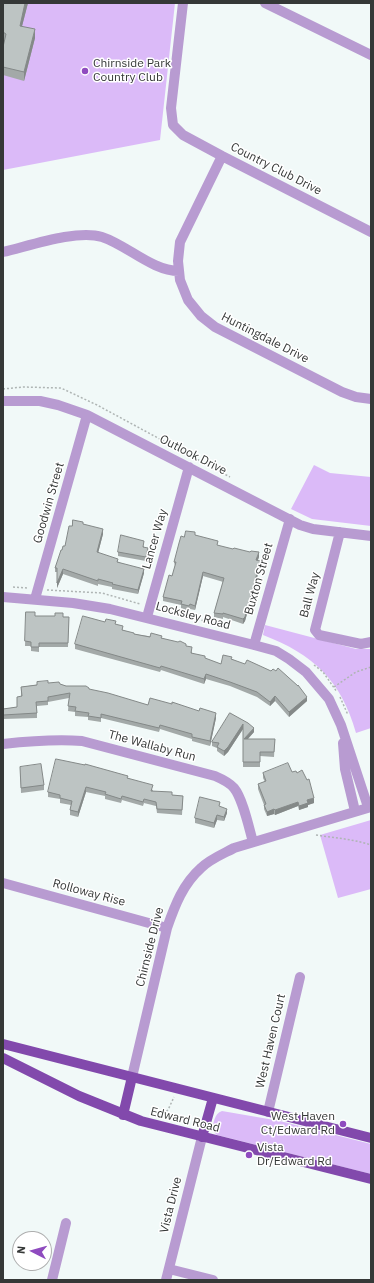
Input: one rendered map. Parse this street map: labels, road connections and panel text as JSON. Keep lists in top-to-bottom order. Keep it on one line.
{"streets":{"main road":["Edward Road"],"street":["Country Club Drive","Huntingdale Drive","Outlook Drive","Goodwin Street","Lancer Way","Buxton Street","Ball Way","Locksley Road","The Wallaby Run","Rolloway Rise","Chirnside Drive","West Haven Court","Vista Drive"]},"crossings":[["Country Club Drive","Huntingdale Drive"],["Outlook Drive","Goodwin Street"],["Outlook Drive","Lancer Way"],["Outlook Drive","Buxton Street"],["Outlook Drive","Ball Way"],["Goodwin Street","Locksley Road"],["Lancer Way","Locksley Road"],["Buxton Street","Locksley Road"],["Locksley Road","Chirnside Drive"],["The Wallaby Run","Chirnside Drive"],["Rolloway Rise","Chirnside Drive"],["Edward Road","Vista Drive"]],"places":["Chirnside Park Country Club","West Haven Ct/Edward Rd","Vista Dr/Edward Rd"],"north":"left"}
